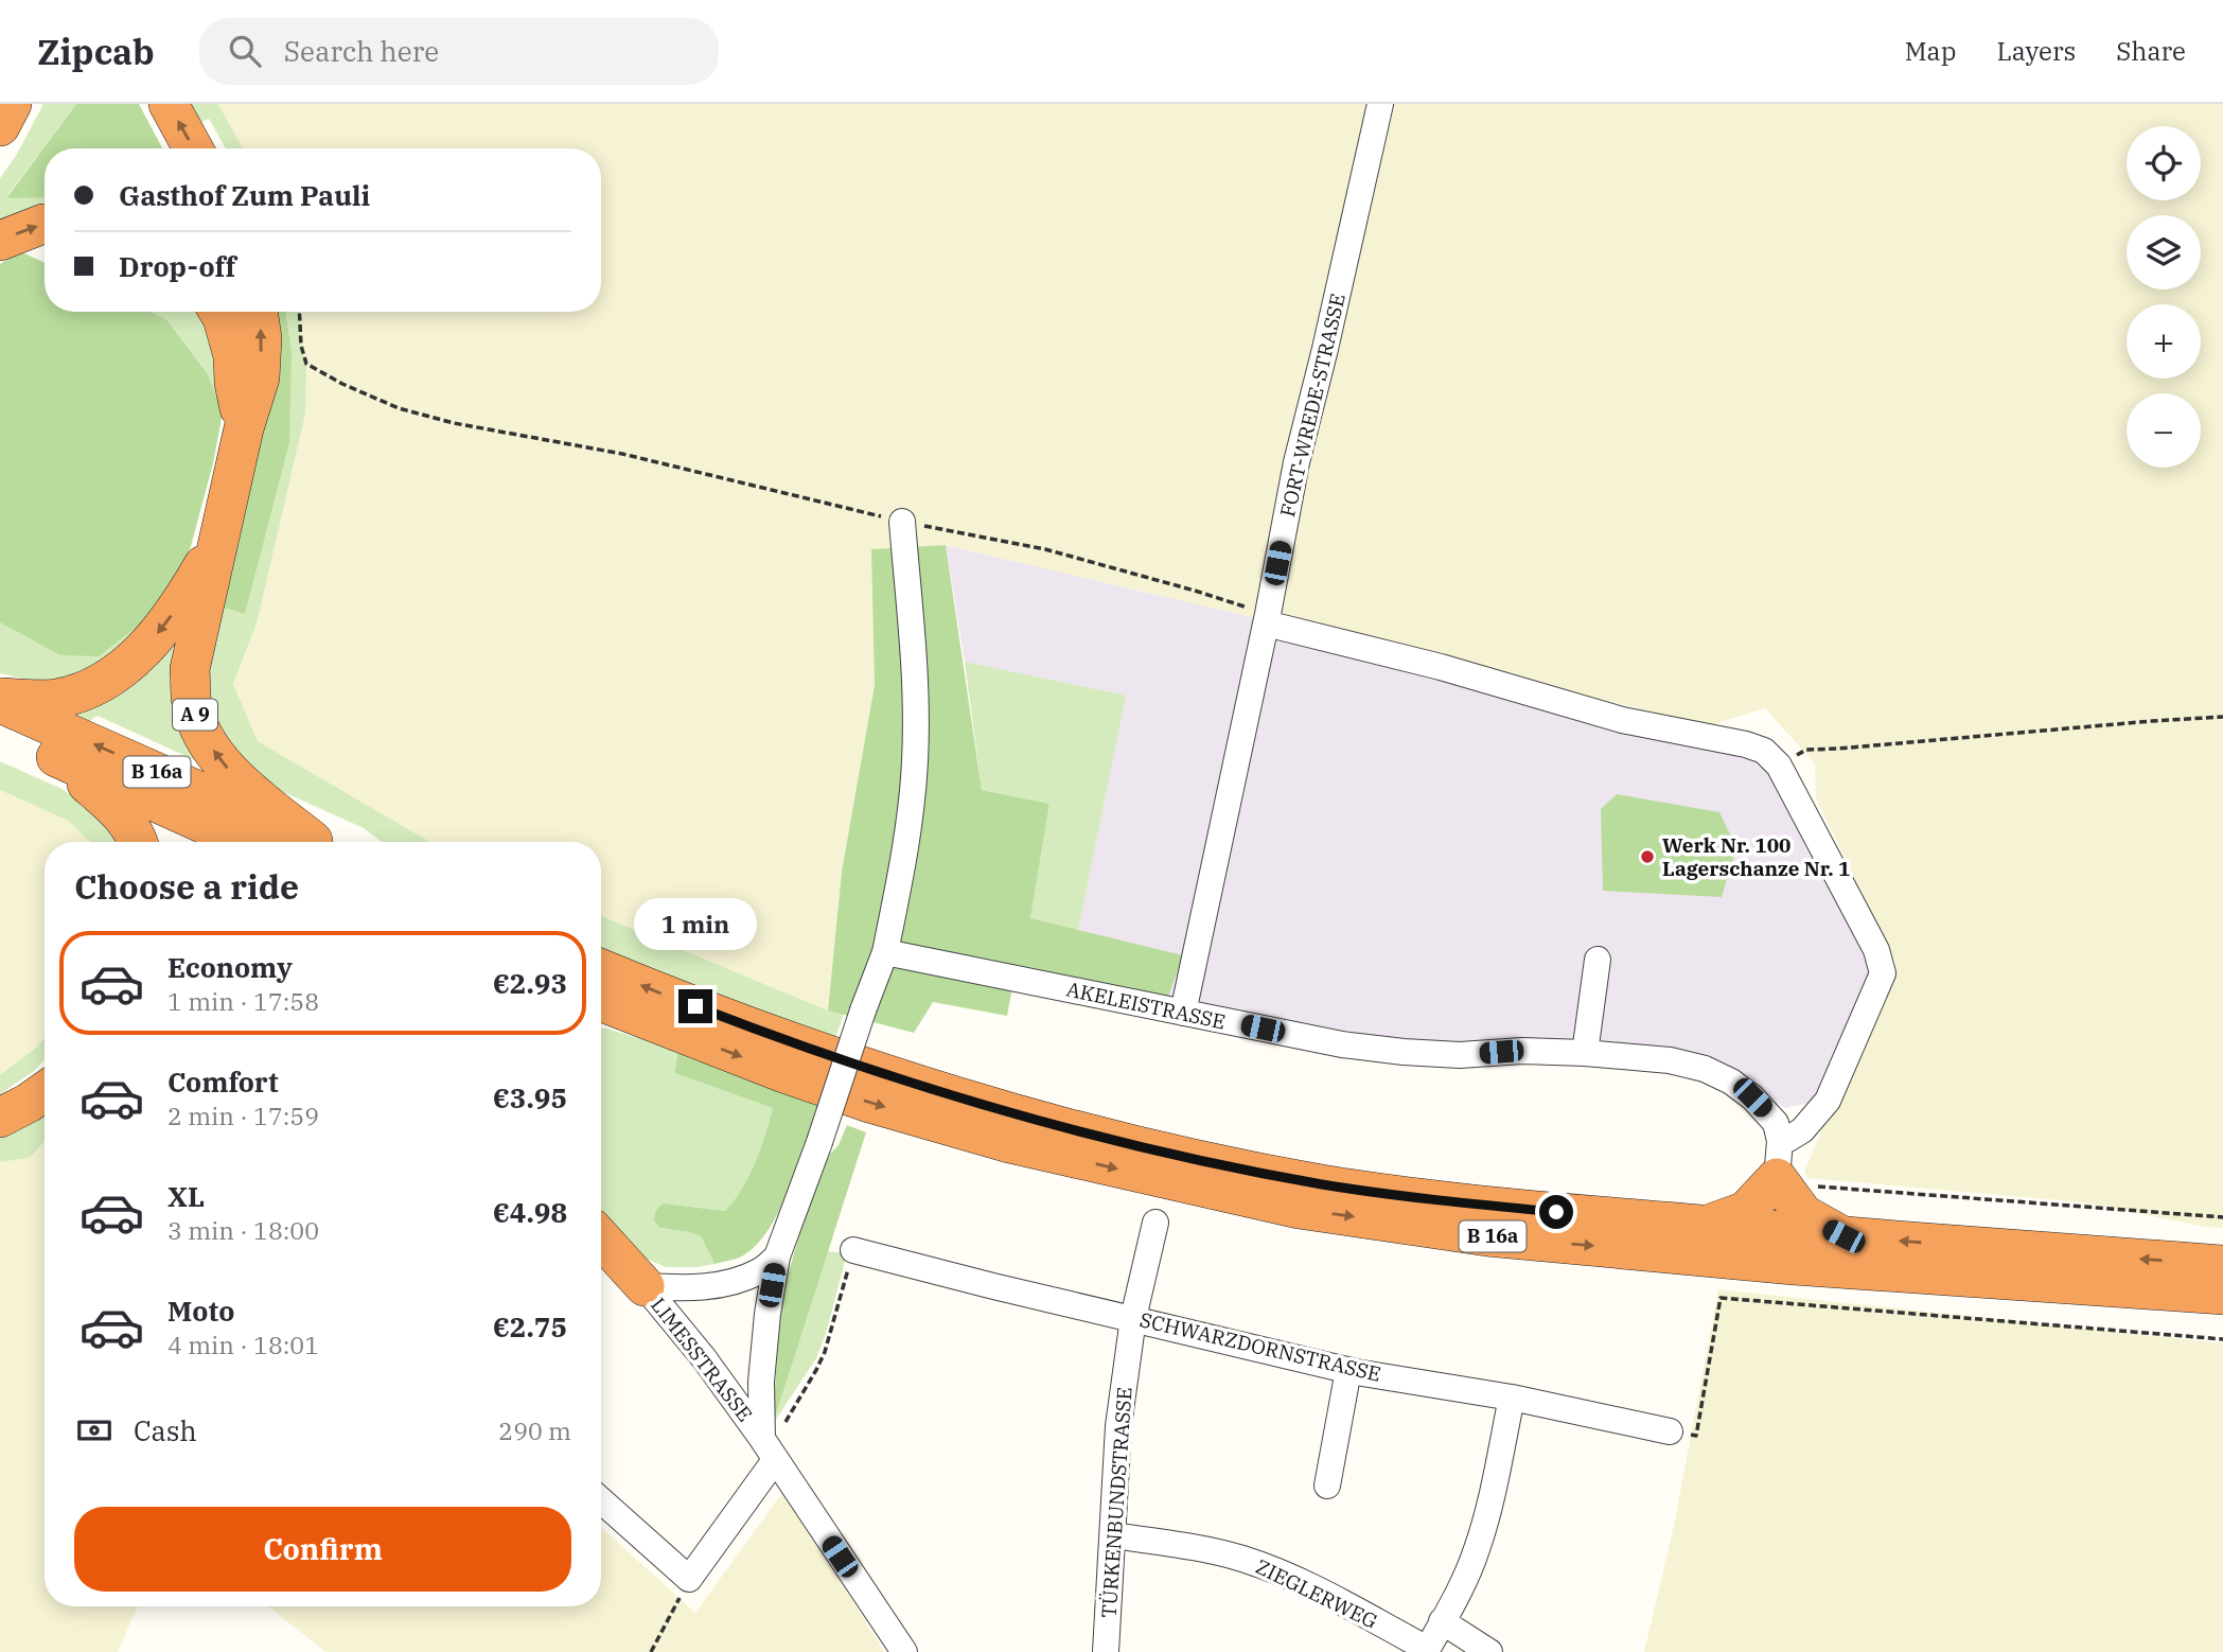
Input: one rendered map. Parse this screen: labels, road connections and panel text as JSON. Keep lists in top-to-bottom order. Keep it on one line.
{"streets":{"highway":["A 9","B 16a"],"street":["FORT-WREDE-STRASSE","AKELEISTRASSE","SCHWARZDORNSTRASSE","LIMESSTRASSE","TÜRKENBUNDSTRASSE","ZIEGLERWEG"]},"crossings":[["FORT-WREDE-STRASSE","AKELEISTRASSE"],["AKELEISTRASSE","LIMESSTRASSE"],["SCHWARZDORNSTRASSE","TÜRKENBUNDSTRASSE"],["TÜRKENBUNDSTRASSE","ZIEGLERWEG"]],"places":["Werk Nr. 100 Lagerschanze Nr. 1"],"page":{"header":"Zipcab","search":"Search here","nav":["Map","Layers","Share"],"map_buttons":["+","−"],"banner":["Gasthof Zum Pauli","Drop-off"],"heading":"Choose a ride","bubble":"1 min","list":[{"name":"Economy","note":"1 min · 17:58","value":"€2.93"},{"name":"Comfort","note":"2 min · 17:59","value":"€3.95"},{"name":"XL","note":"3 min · 18:00","value":"€4.98"},{"name":"Moto","note":"4 min · 18:01","value":"€2.75"}],"pay":["Cash","290 m"],"buttons":"Confirm"}}
